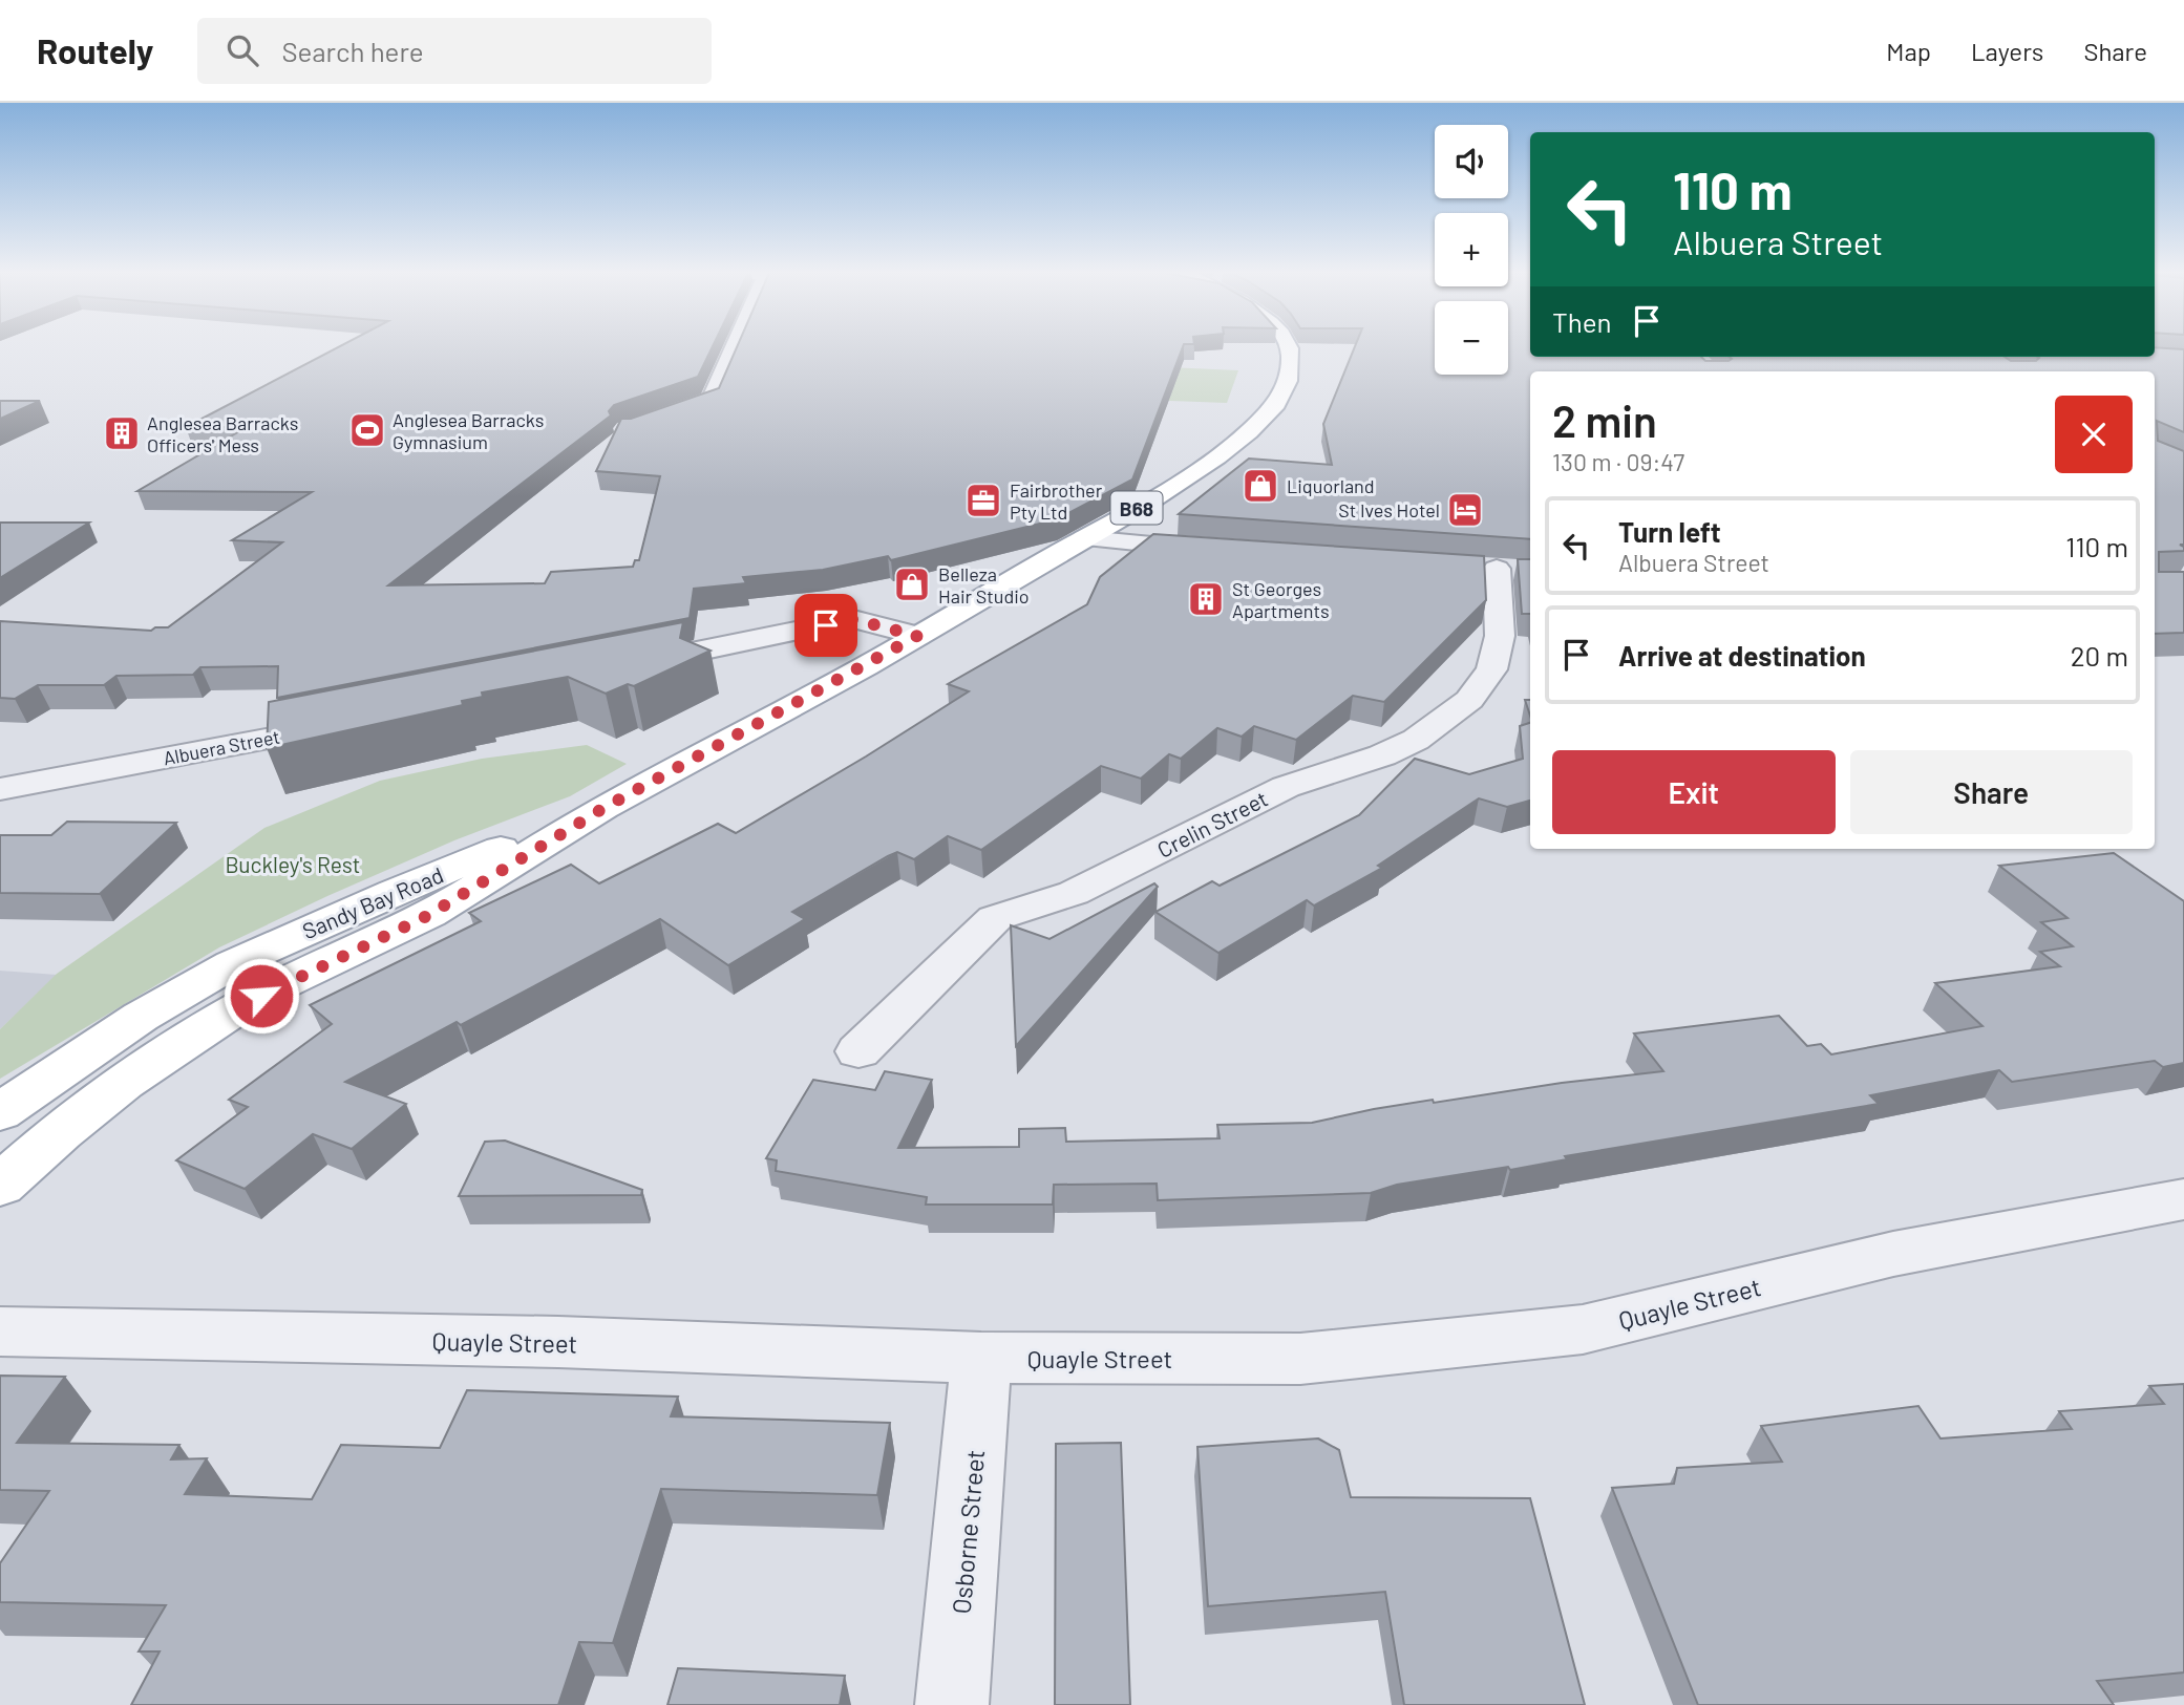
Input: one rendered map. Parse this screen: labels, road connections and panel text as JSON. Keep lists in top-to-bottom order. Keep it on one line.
{"streets":{"main road":["B68","Sandy Bay Road"],"street":["Albuera Street","Crelin Street","Quayle Street","Osborne Street"]},"crossings":[["Quayle Street","Osborne Street"]],"parks":["Buckley's Rest"],"places":{"sports":["Anglesea Barracks Gymnasium"],"building":["Anglesea Barracks Officers' Mess","St Georges Apartments"],"shop":["Liquorland","Belleza Hair Studio"],"office":["Fairbrother Pty Ltd"],"hotel":["St Ives Hotel"]},"page":{"header":"Routely","search":"Search here","nav":["Map","Layers","Share"],"map_buttons":["+","−"],"turn":["110 m","Albuera Street"],"then":"Then","heading":["2 min","130 m · 09:47"],"list":[{"name":"Turn left","note":"Albuera Street","value":"110 m"},{"name":"Arrive at destination","value":"20 m"}],"buttons":["Exit","Share"]}}
